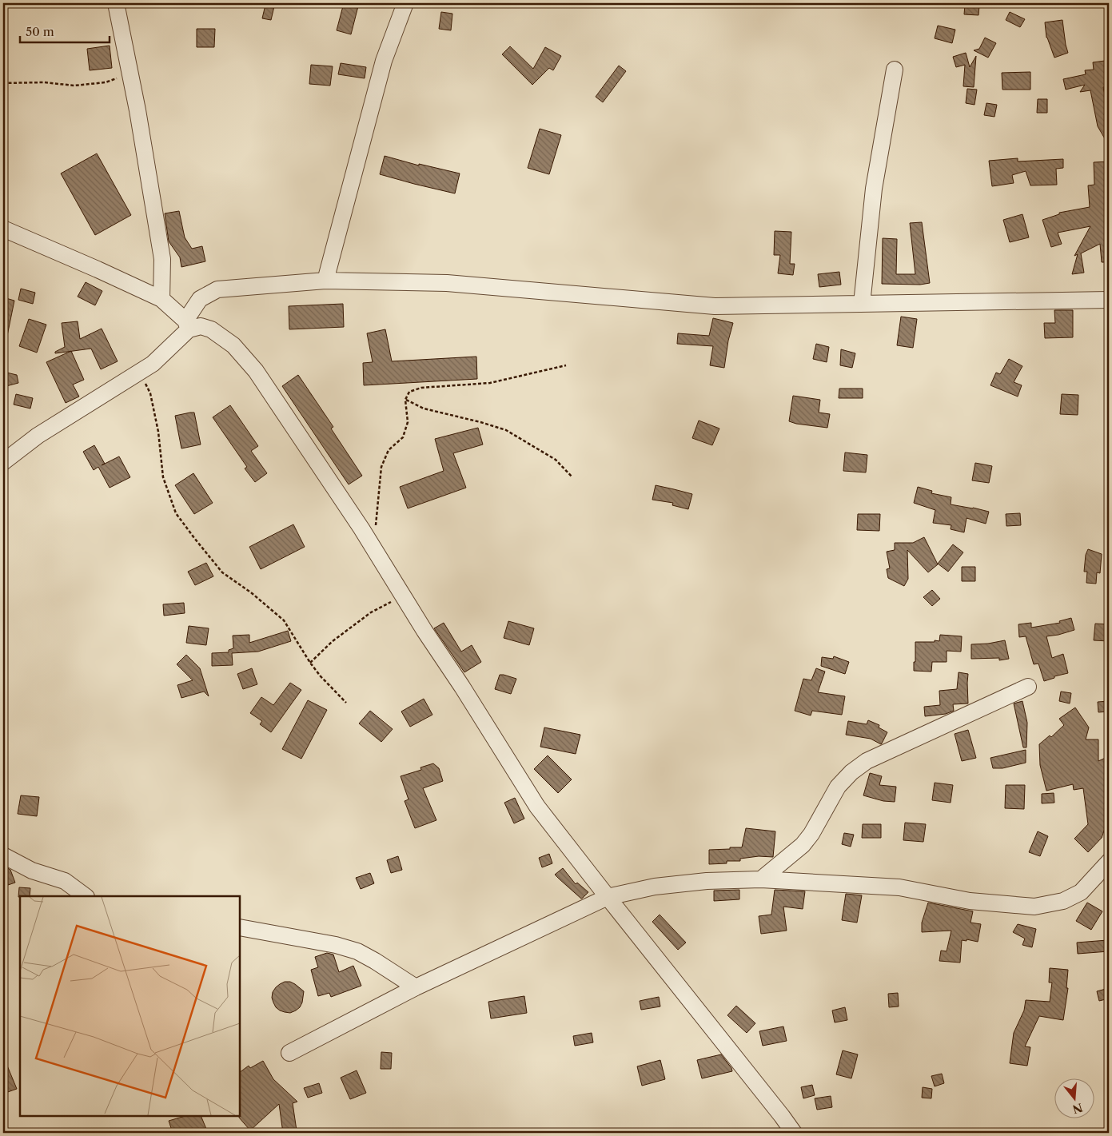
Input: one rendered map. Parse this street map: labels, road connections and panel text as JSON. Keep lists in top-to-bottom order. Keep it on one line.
{"scale_bar":"50 m","north":"bottom"}
